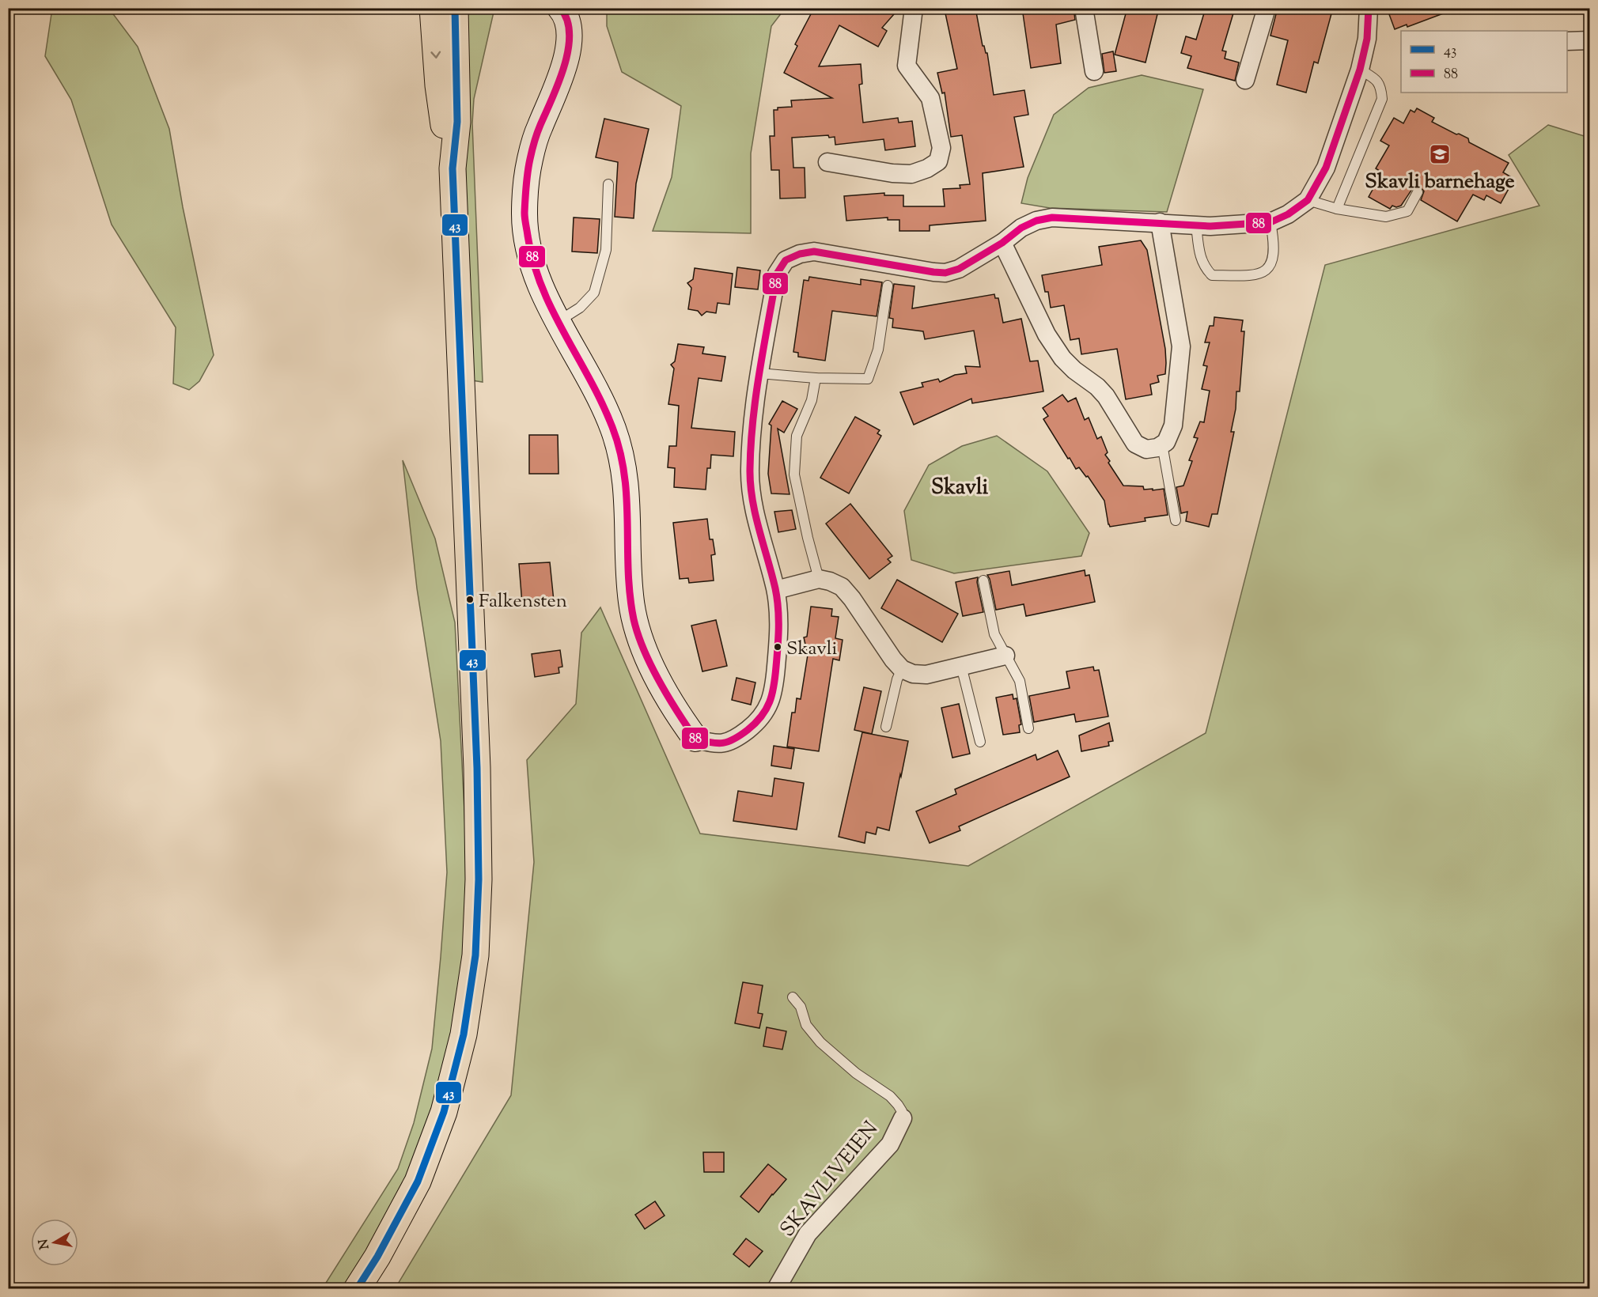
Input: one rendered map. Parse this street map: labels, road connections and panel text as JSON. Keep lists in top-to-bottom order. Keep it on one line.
{"streets":{"street":["SKAVLIVEIEN"]},"districts":["Skavli"],"places":{"school or university":["Skavli barnehage"],"other":["Falkensten","Skavli"]},"lines":["transit line 43","transit line 88"],"legend":["43","88"],"north":"left"}
